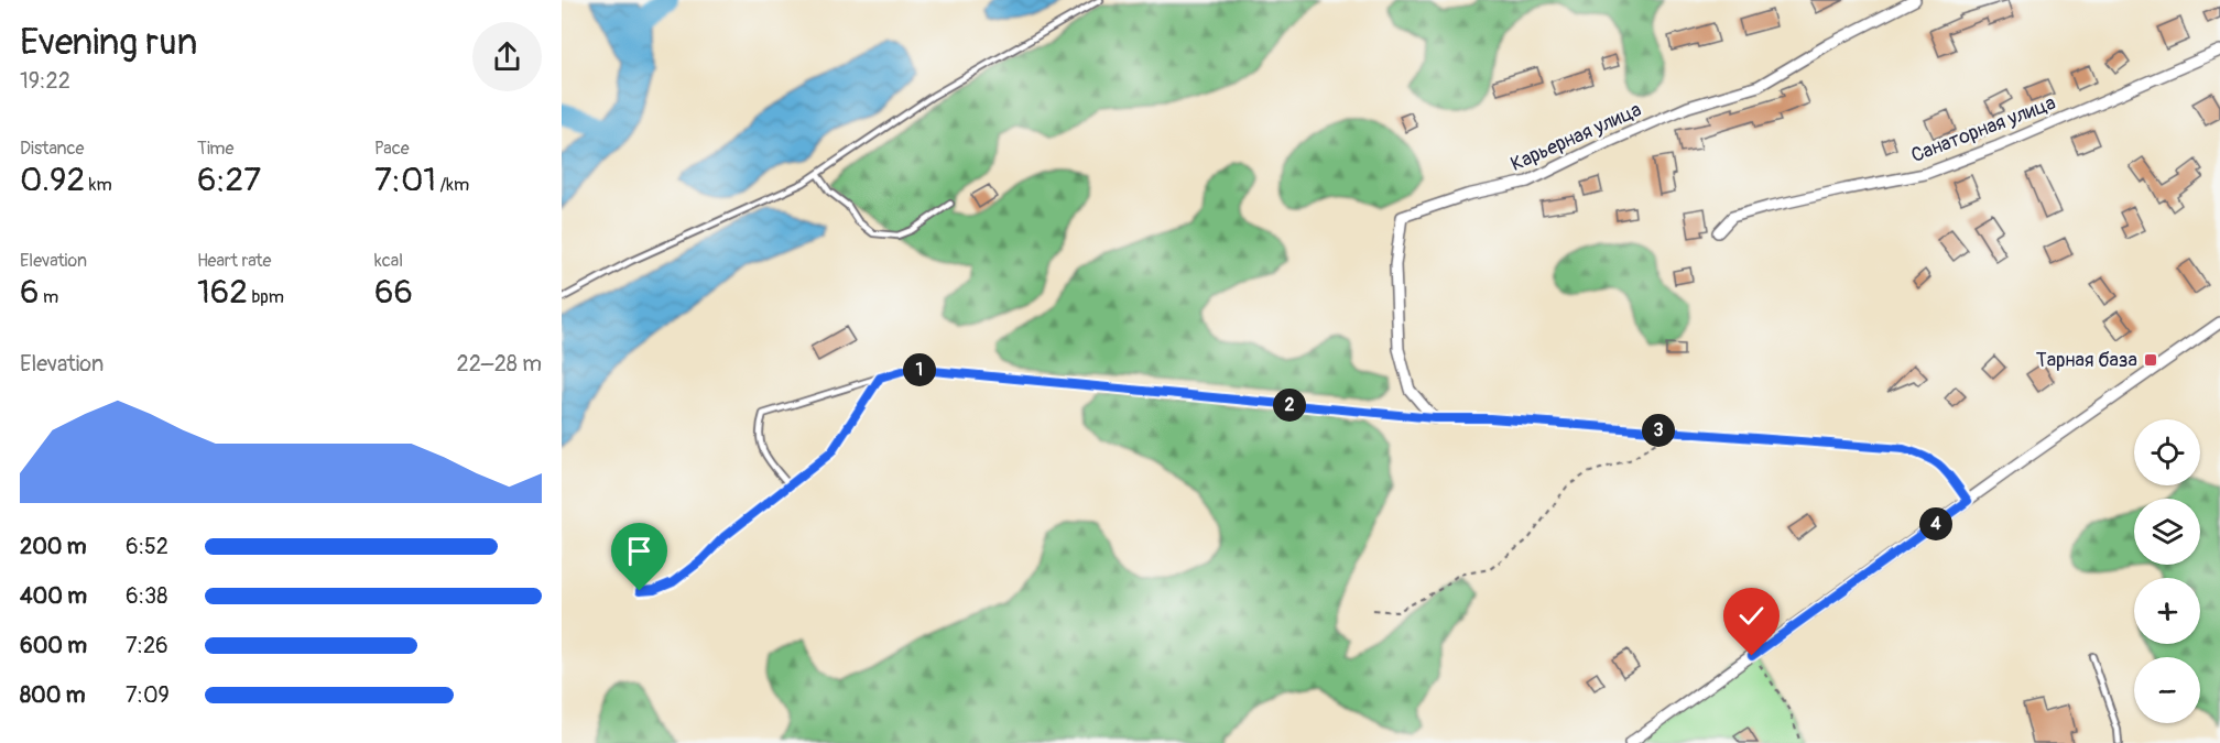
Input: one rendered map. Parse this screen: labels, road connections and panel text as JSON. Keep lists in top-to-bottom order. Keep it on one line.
{"streets":{"street":["Санаторная улица","Карьерная улица"]},"places":{"transit":["Тарная база"]},"page":{"heading":["Evening run","19:22"],"stats":[["Distance","0.92 km"],["Time","6:27"],["Pace","7:01 /km"],["Elevation","6 m"],["Heart rate","162 bpm"],["kcal","66"]],"chart":["Elevation","22–28 m"],"pins":["1","2","3","4"],"map_buttons":["+","−"],"list":[{"name":"200 m","note":"6:52"},{"name":"400 m","note":"6:38"},{"name":"600 m","note":"7:26"},{"name":"800 m","note":"7:09"}]}}
